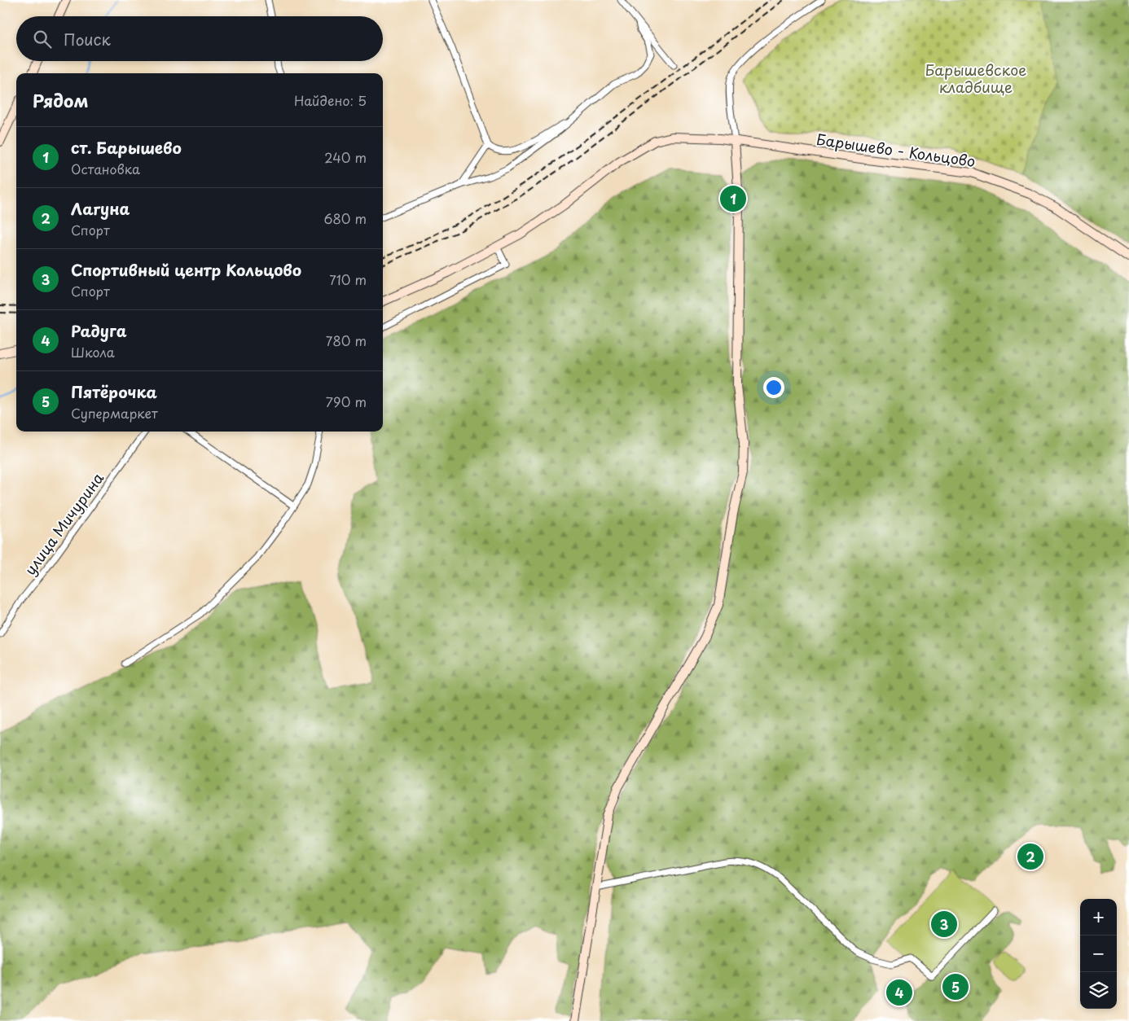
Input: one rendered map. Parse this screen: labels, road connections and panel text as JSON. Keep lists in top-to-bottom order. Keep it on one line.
{"streets":{"main road":["Барышево - Кольцово"],"street":["улица Мичурина"]},"parks":["Барышевское кладбище"],"page":{"search":"Поиск","heading":["Рядом","Найдено: 5"],"list":[{"mark":"1","name":"ст. Барышево","note":"Остановка","value":"240 m"},{"mark":"2","name":"Лагуна","note":"Спорт","value":"680 m"},{"mark":"3","name":"Спортивный центр Кольцово","note":"Спорт","value":"710 m"},{"mark":"4","name":"Радуга","note":"Школа","value":"780 m"},{"mark":"5","name":"Пятёрочка","note":"Супермаркет","value":"790 m"}],"pins":["1","2","3","5","4"],"map_buttons":["+","−"]}}
